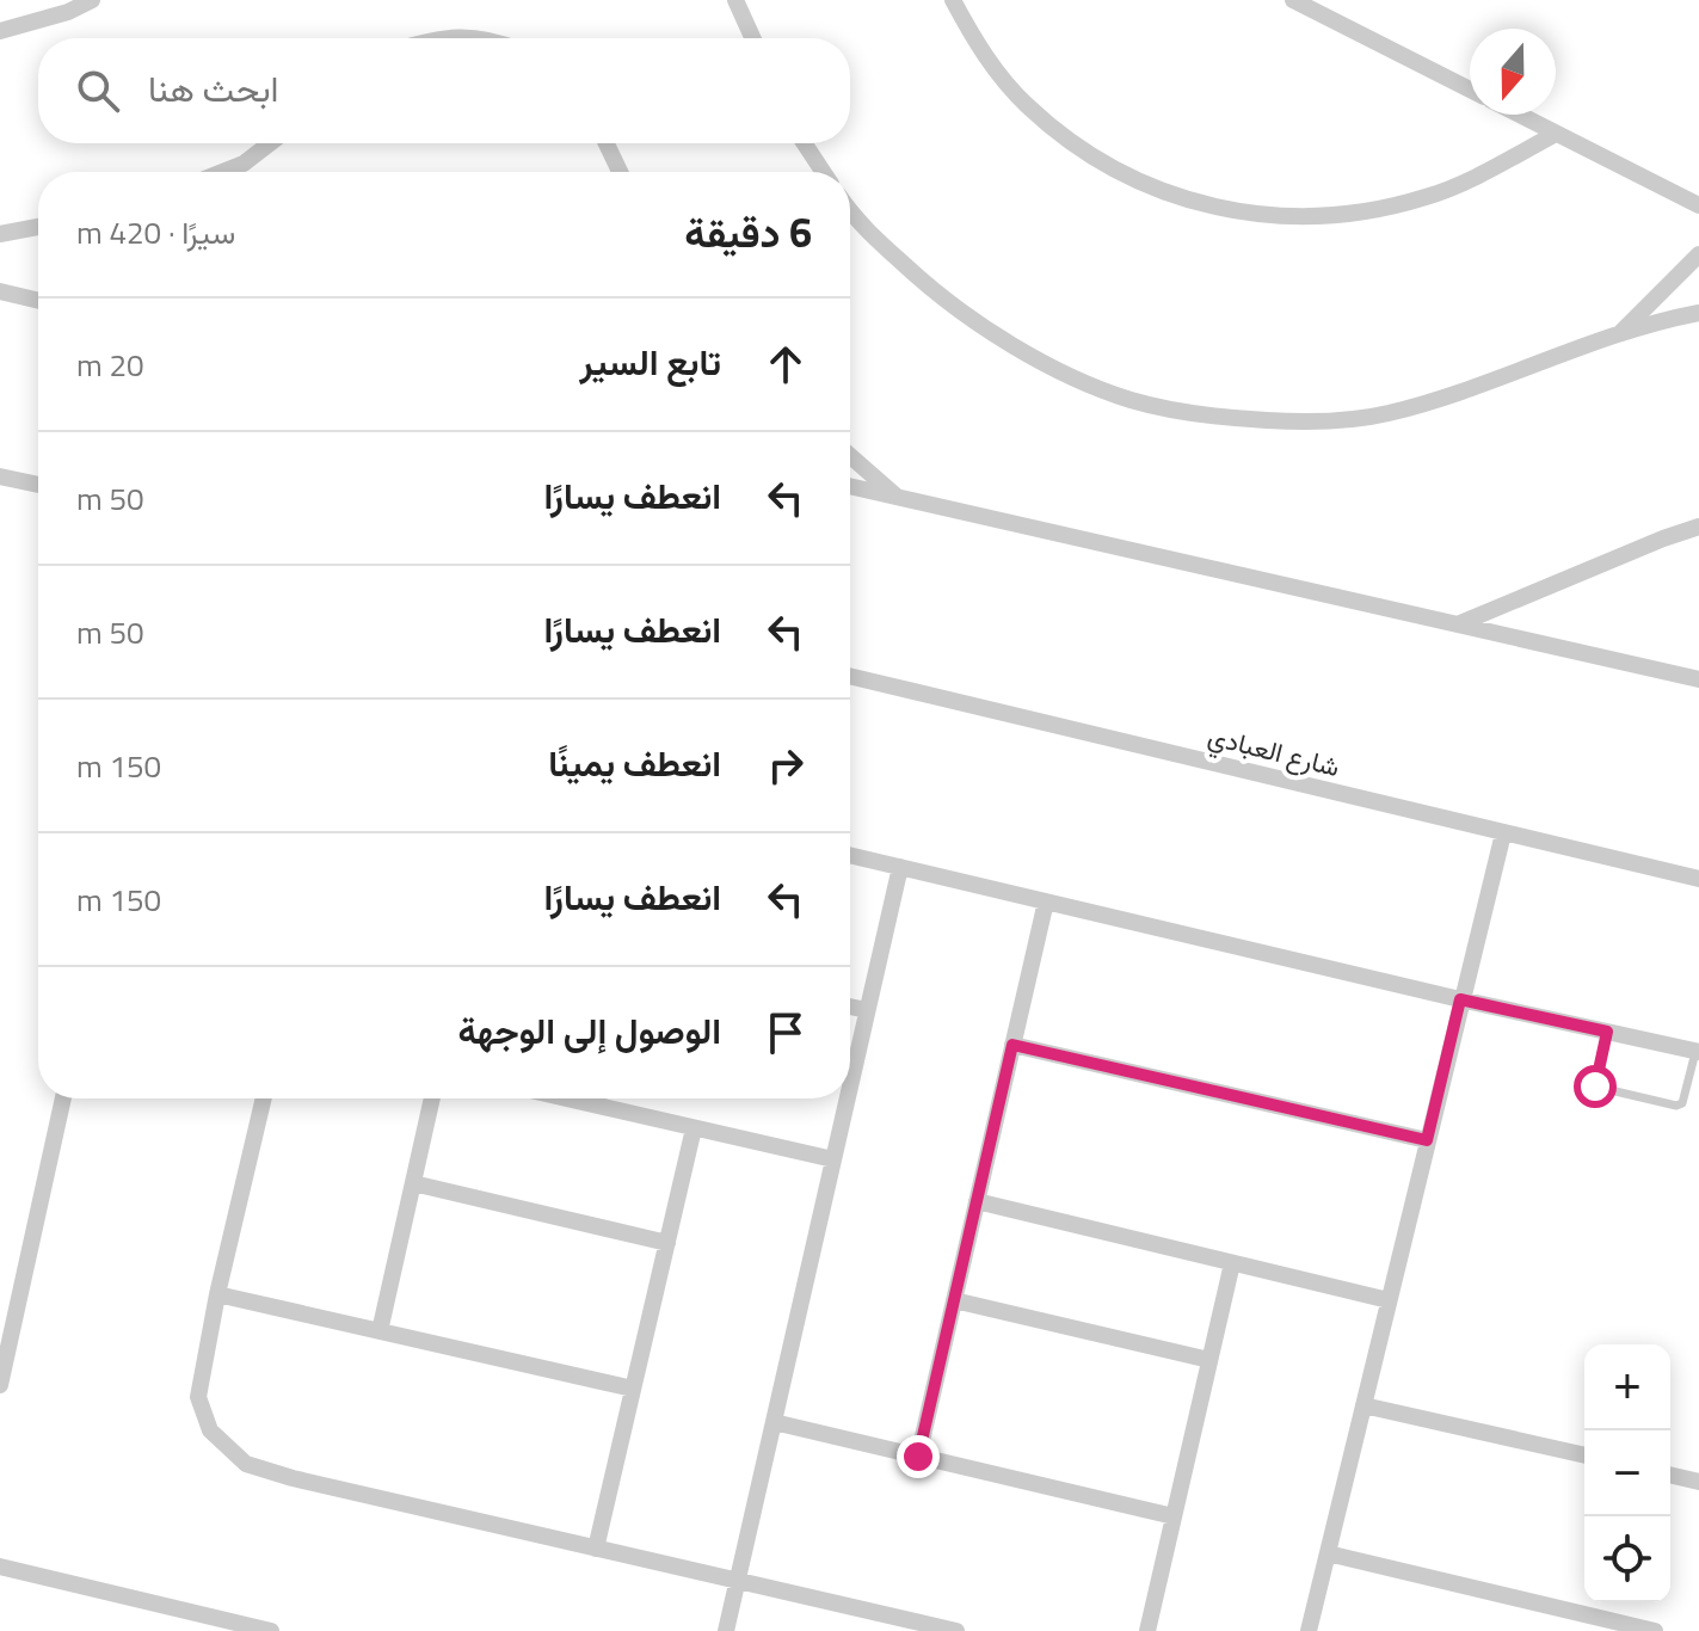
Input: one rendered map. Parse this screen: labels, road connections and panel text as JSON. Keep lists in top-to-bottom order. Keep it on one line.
{"streets":{"street":["شارع العبادي"]},"north":"bottom","page":{"search":"ابحث هنا","heading":["6 دقيقة","سيرًا · 420 m"],"list":[["تابع السير","20 m"],["انعطف يسارًا","50 m"],["انعطف يسارًا","50 m"],["انعطف يمينًا","150 m"],["انعطف يسارًا","150 m"],"الوصول إلى الوجهة"],"map_buttons":["+","−"]}}
